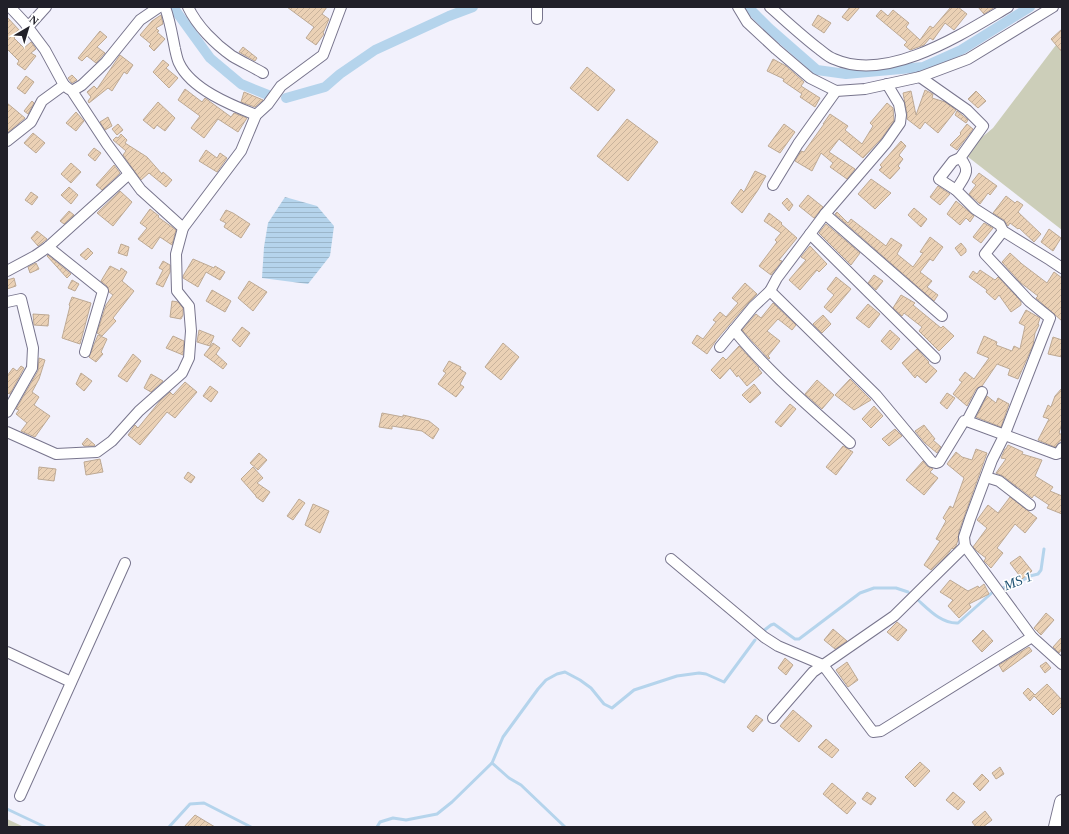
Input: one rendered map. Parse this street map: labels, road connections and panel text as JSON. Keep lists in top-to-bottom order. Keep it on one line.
{"water":["MS 1"],"north":"top right"}
